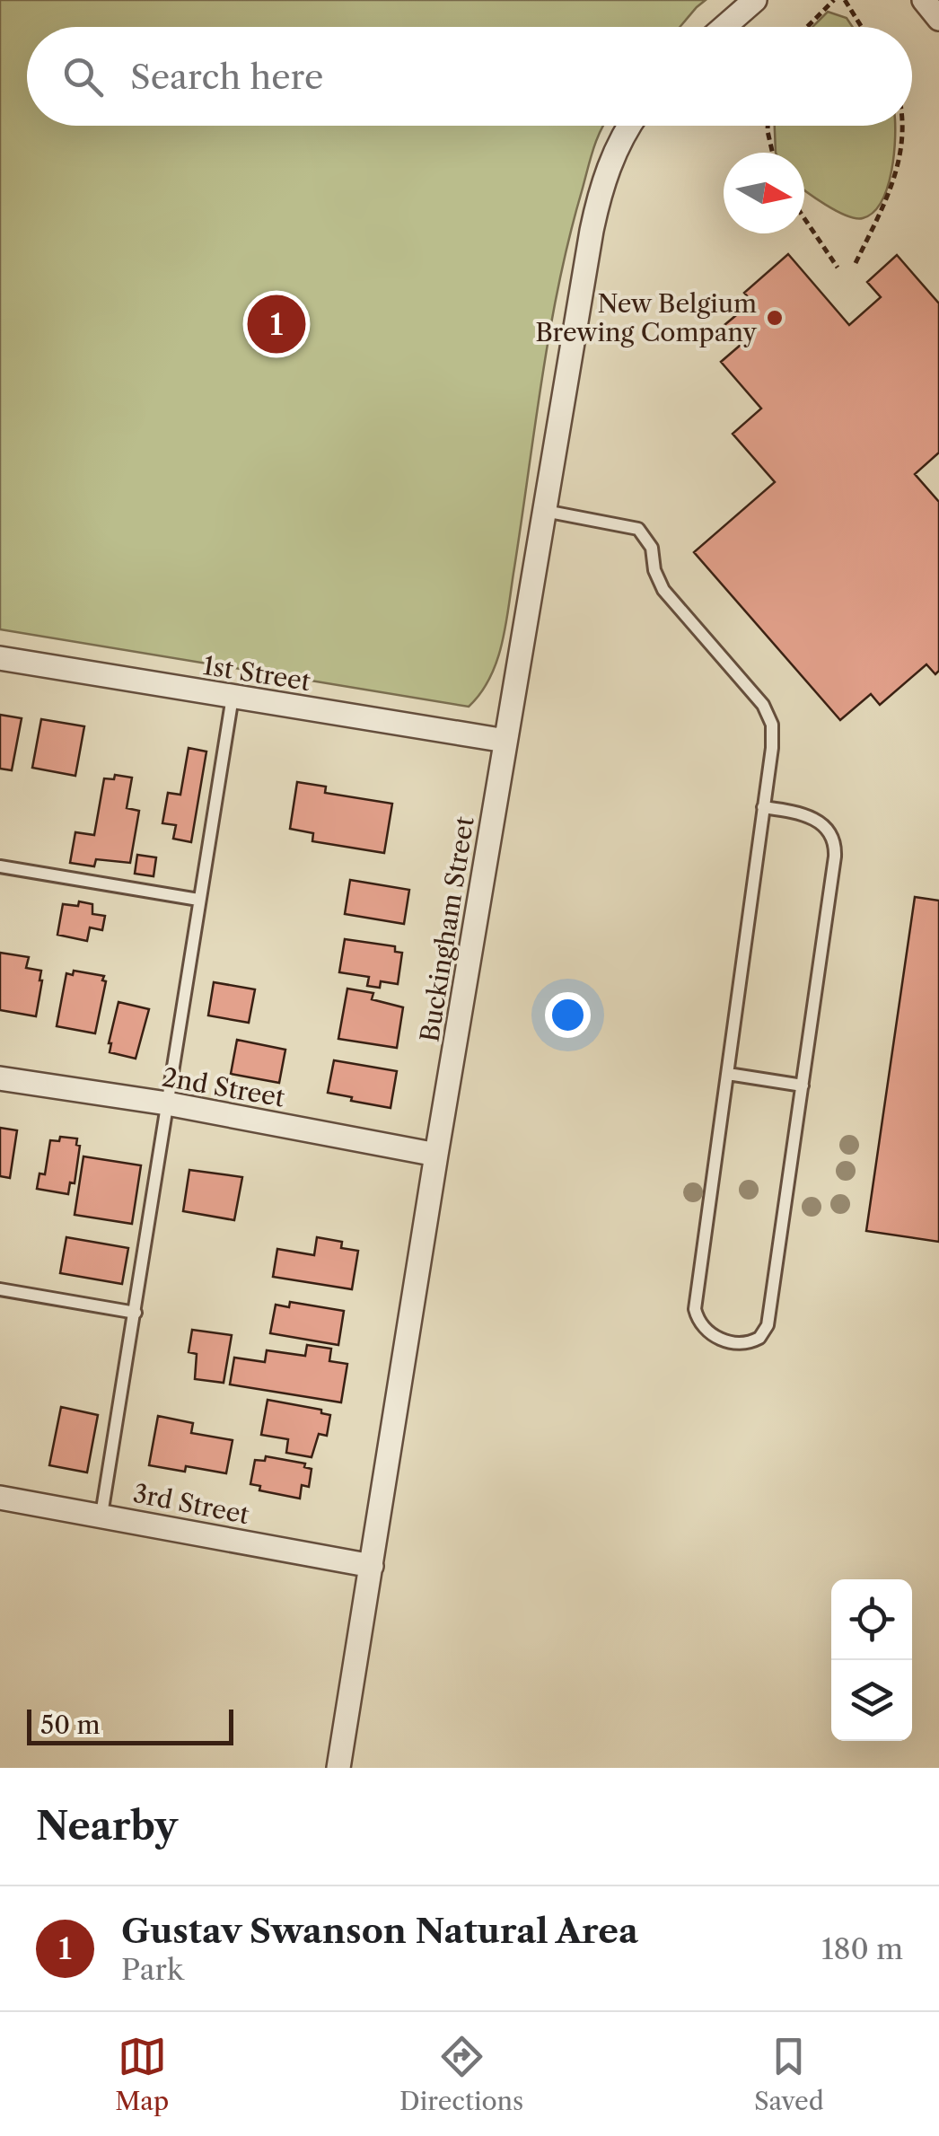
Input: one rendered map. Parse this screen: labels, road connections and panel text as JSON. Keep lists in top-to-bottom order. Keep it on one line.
{"streets":{"street":["1st Street","Buckingham Street","2nd Street","3rd Street"]},"crossings":[["1st Street","Buckingham Street"],["Buckingham Street","2nd Street"],["Buckingham Street","3rd Street"]],"places":["New Belgium Brewing Company"],"scale_bar":"50 m","north":"right","page":{"search":"Search here","pins":"1","scale":"50 m","heading":"Nearby","list":[{"mark":"1","name":"Gustav Swanson Natural Area","note":"Park","value":"180 m"}],"nav":["Map","Directions","Saved"]}}
